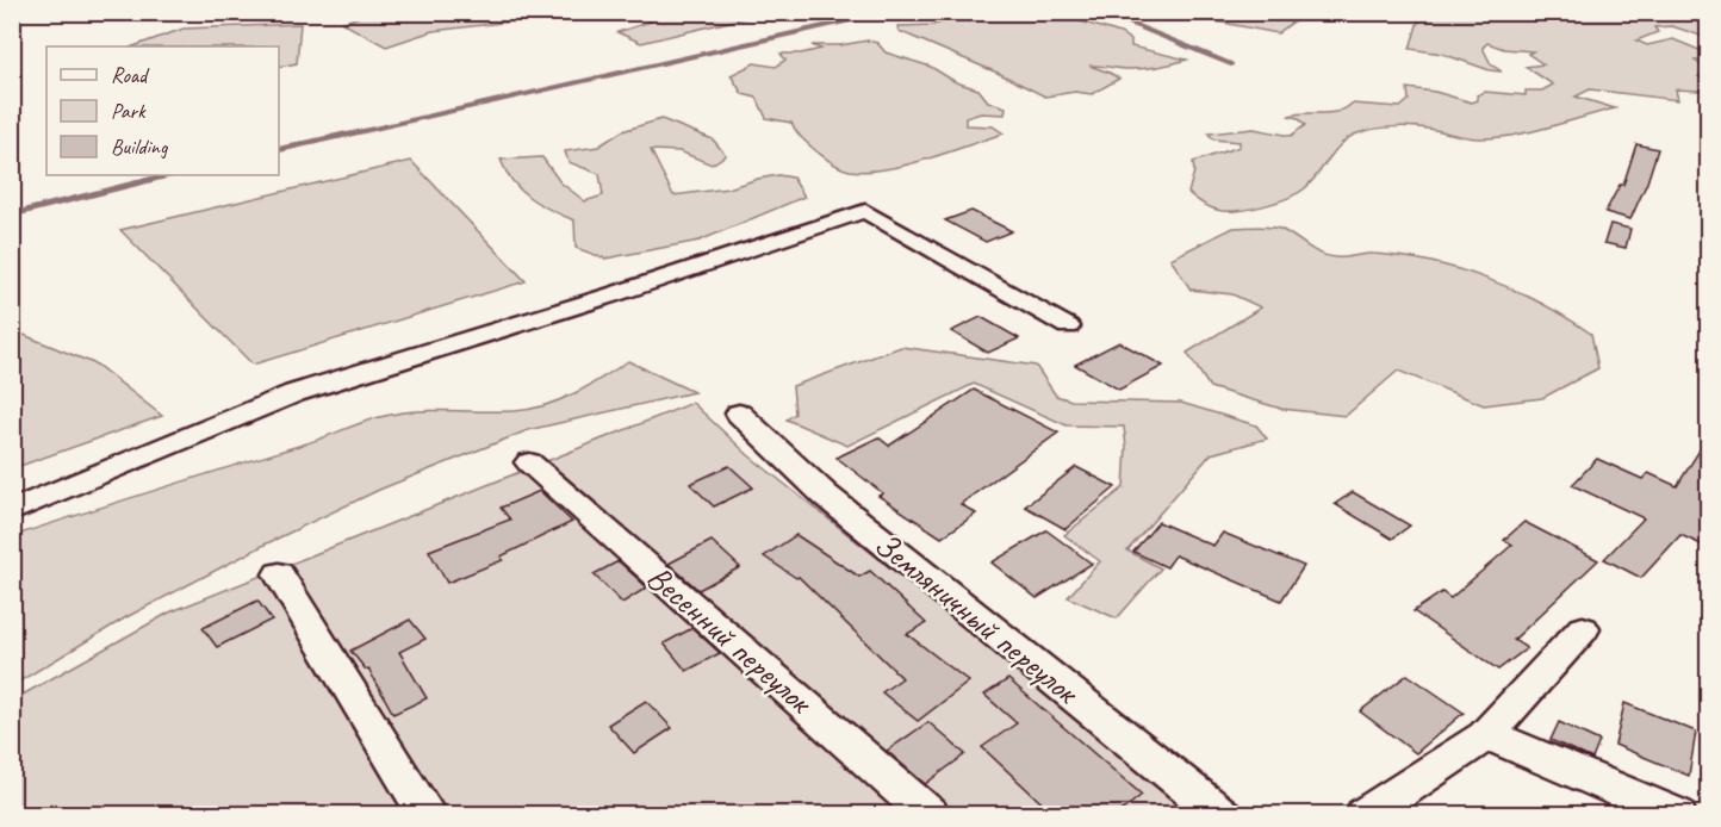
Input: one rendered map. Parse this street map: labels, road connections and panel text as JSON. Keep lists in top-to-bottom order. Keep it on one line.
{"streets":{"street":["Земляничный переулок","Весенний переулок"]},"legend":["Road","Park","Building"]}
